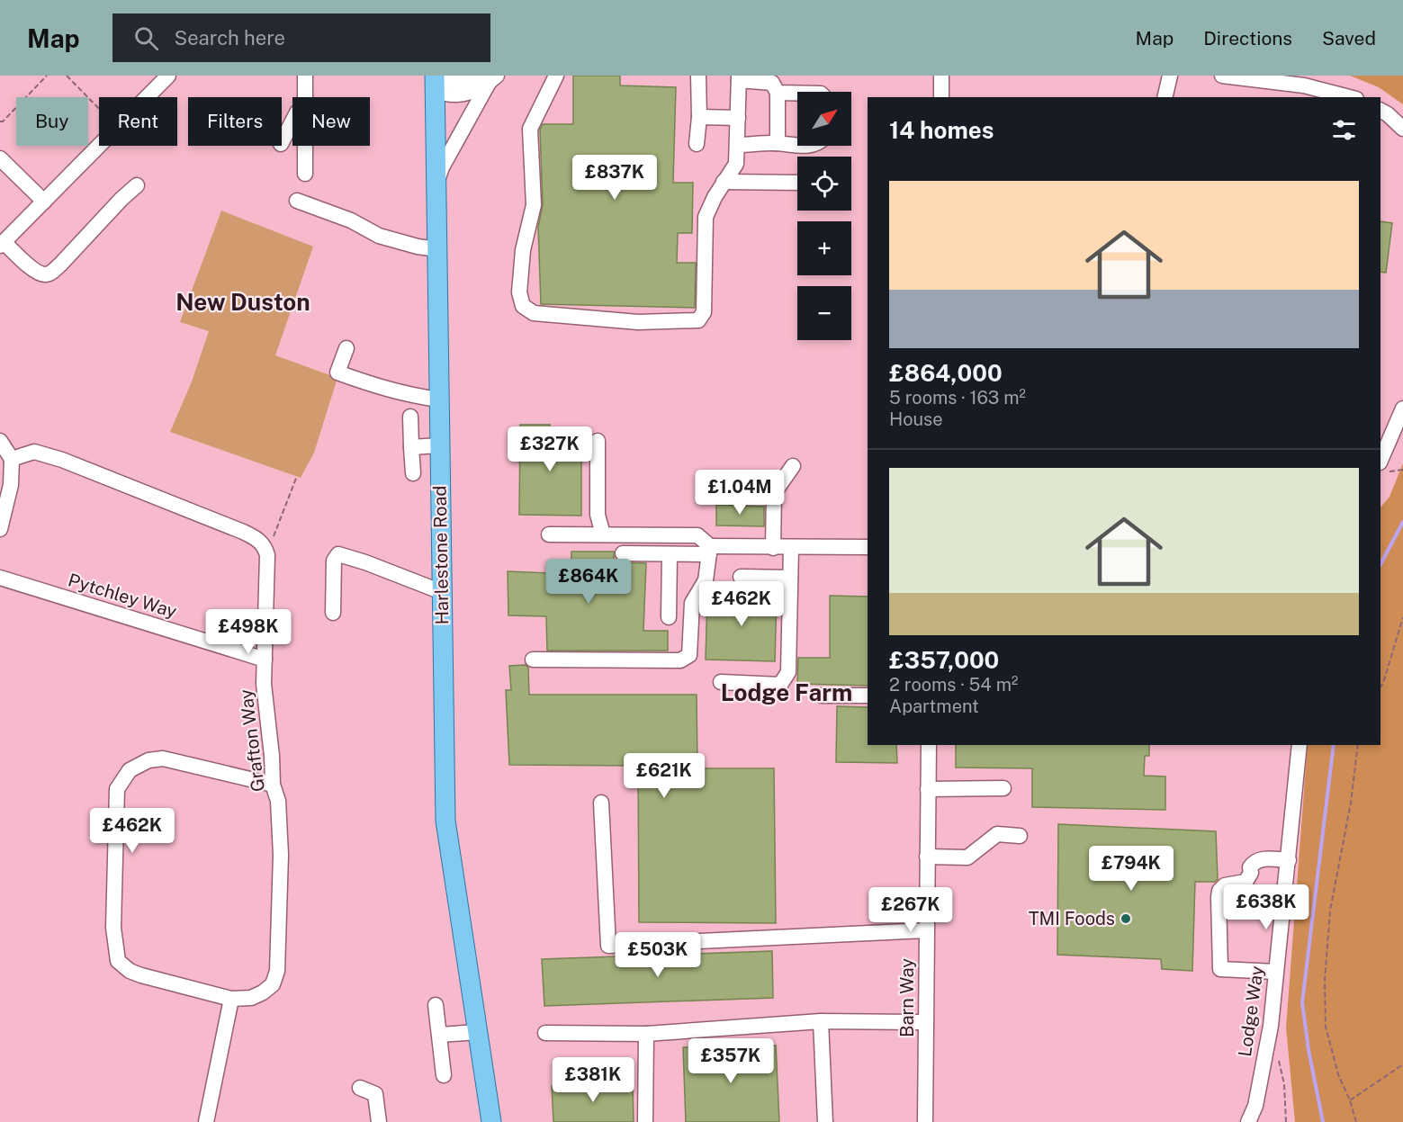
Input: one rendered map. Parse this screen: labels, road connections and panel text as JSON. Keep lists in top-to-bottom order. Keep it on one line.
{"streets":{"main road":["Harlestone Road"],"street":["Pytchley Way","Grafton Way","Barn Way","Lodge Way"]},"crossings":[["Pytchley Way","Grafton Way"]],"districts":["New Duston","Lodge Farm"],"places":["TMI Foods"],"north":"top right","page":{"header":"Map","search":"Search here","nav":["Map","Directions","Saved"],"map_buttons":["+","−"],"chip":["Buy","Rent","Filters","New"],"heading":"14 homes","price":["£837K","£327K","£1.04M","£864K","£462K","£498K","£621K","£462K","£794K","£638K","£267K","£503K","£357K","£381K"],"list":[{"name":"£864,000","note":"5 rooms · 163 m² · House"},{"name":"£357,000","note":"2 rooms · 54 m² · Apartment"}]}}
